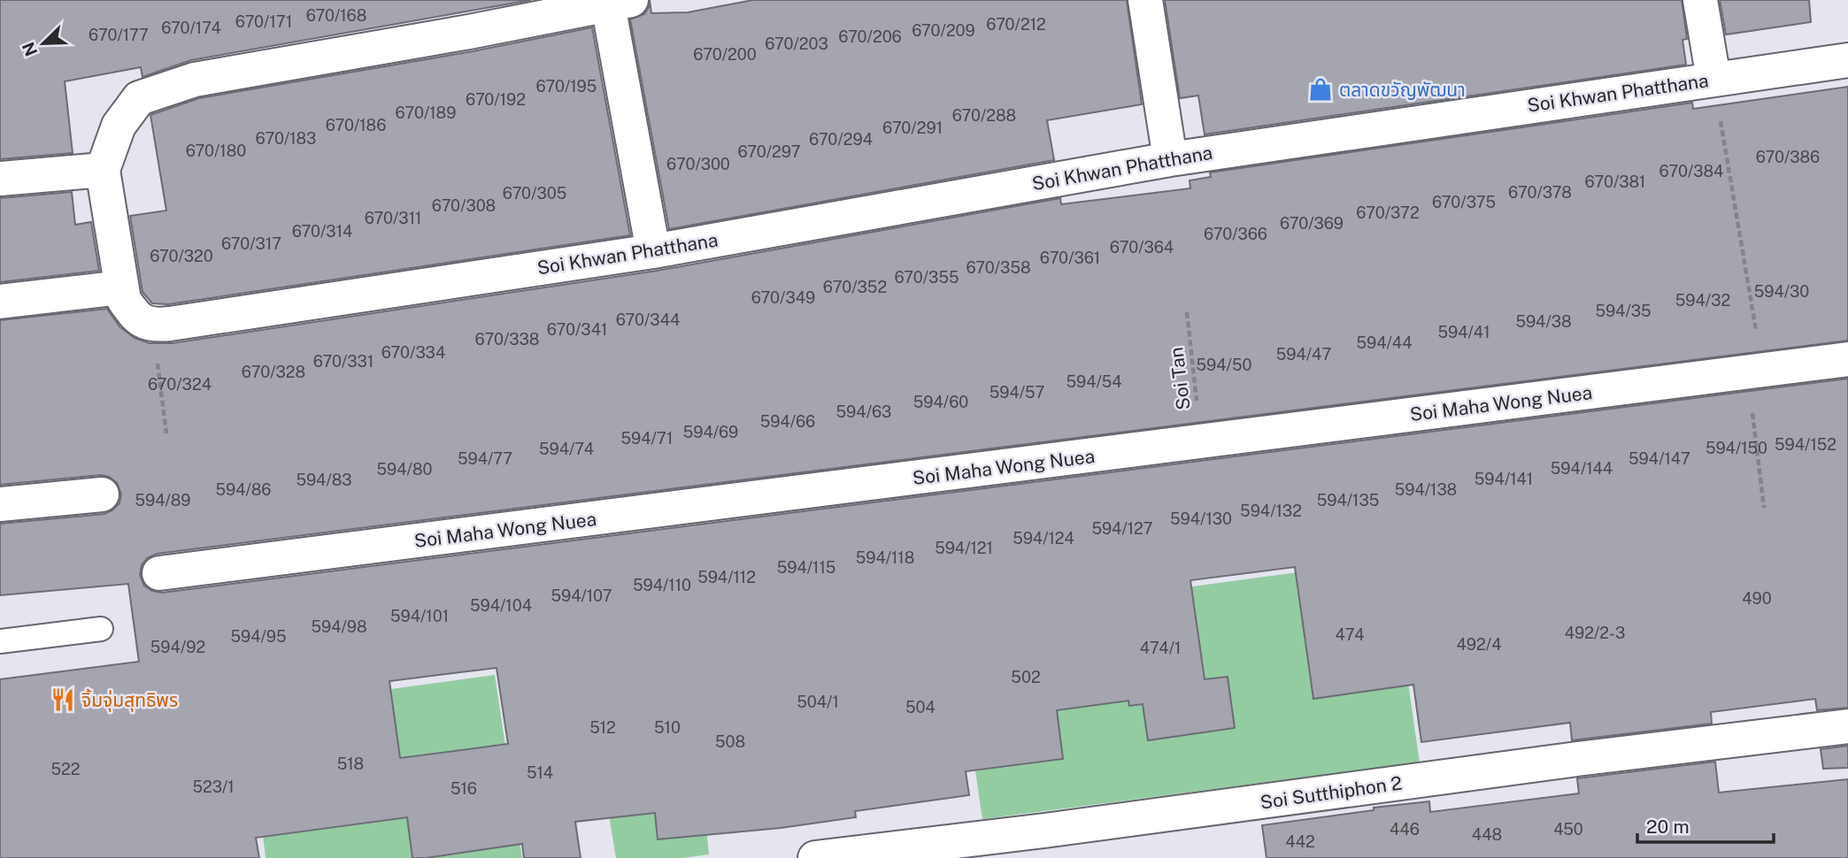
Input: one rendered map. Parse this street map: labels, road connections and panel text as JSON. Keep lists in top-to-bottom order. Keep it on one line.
{"streets":{"street":["Soi Khwan Phatthana","Soi Maha Wong Nuea","Soi Sutthiphon 2"],"path":["Soi Tan"]},"crossings":[["Soi Tan","Soi Maha Wong Nuea"]],"places":{"shop":["ตลาดขวัญพัฒนา"],"restaurant":["จิ้มจุ่มสุทธิพร"]},"house_numbers":["670/168","670/171","670/212","670/174","670/209","670/177","670/206","670/203","670/200","670/195","670/192","670/189","670/288","670/186","670/291","670/183","670/294","670/180","670/297","670/386","670/300","670/384","670/381","670/378","670/305","670/375","670/308","670/372","670/311","670/369","670/314","670/366","670/317","670/364","670/320","670/361","670/358","670/355","670/352","594/30","670/349","594/32","594/35","670/344","594/38","670/341","594/41","670/338","594/44","670/334","594/47","670/331","594/50","670/328","594/54","670/324","594/57","594/60","594/63","594/66","594/69","594/71","594/152","594/150","594/74","594/77","594/147","594/144","594/80","594/141","594/83","594/86","594/138","594/89","594/135","594/132","594/130","594/127","594/124","594/121","594/118","594/115","594/112","594/110","594/107","490","594/104","594/101","594/98","492/2-3","474","594/95","492/4","594/92","474/1","502","504/1","504","512","510","508","518","522","514","523/1","516","446","450","448","442"],"scale_bar":"20 m","north":"bottom left"}
